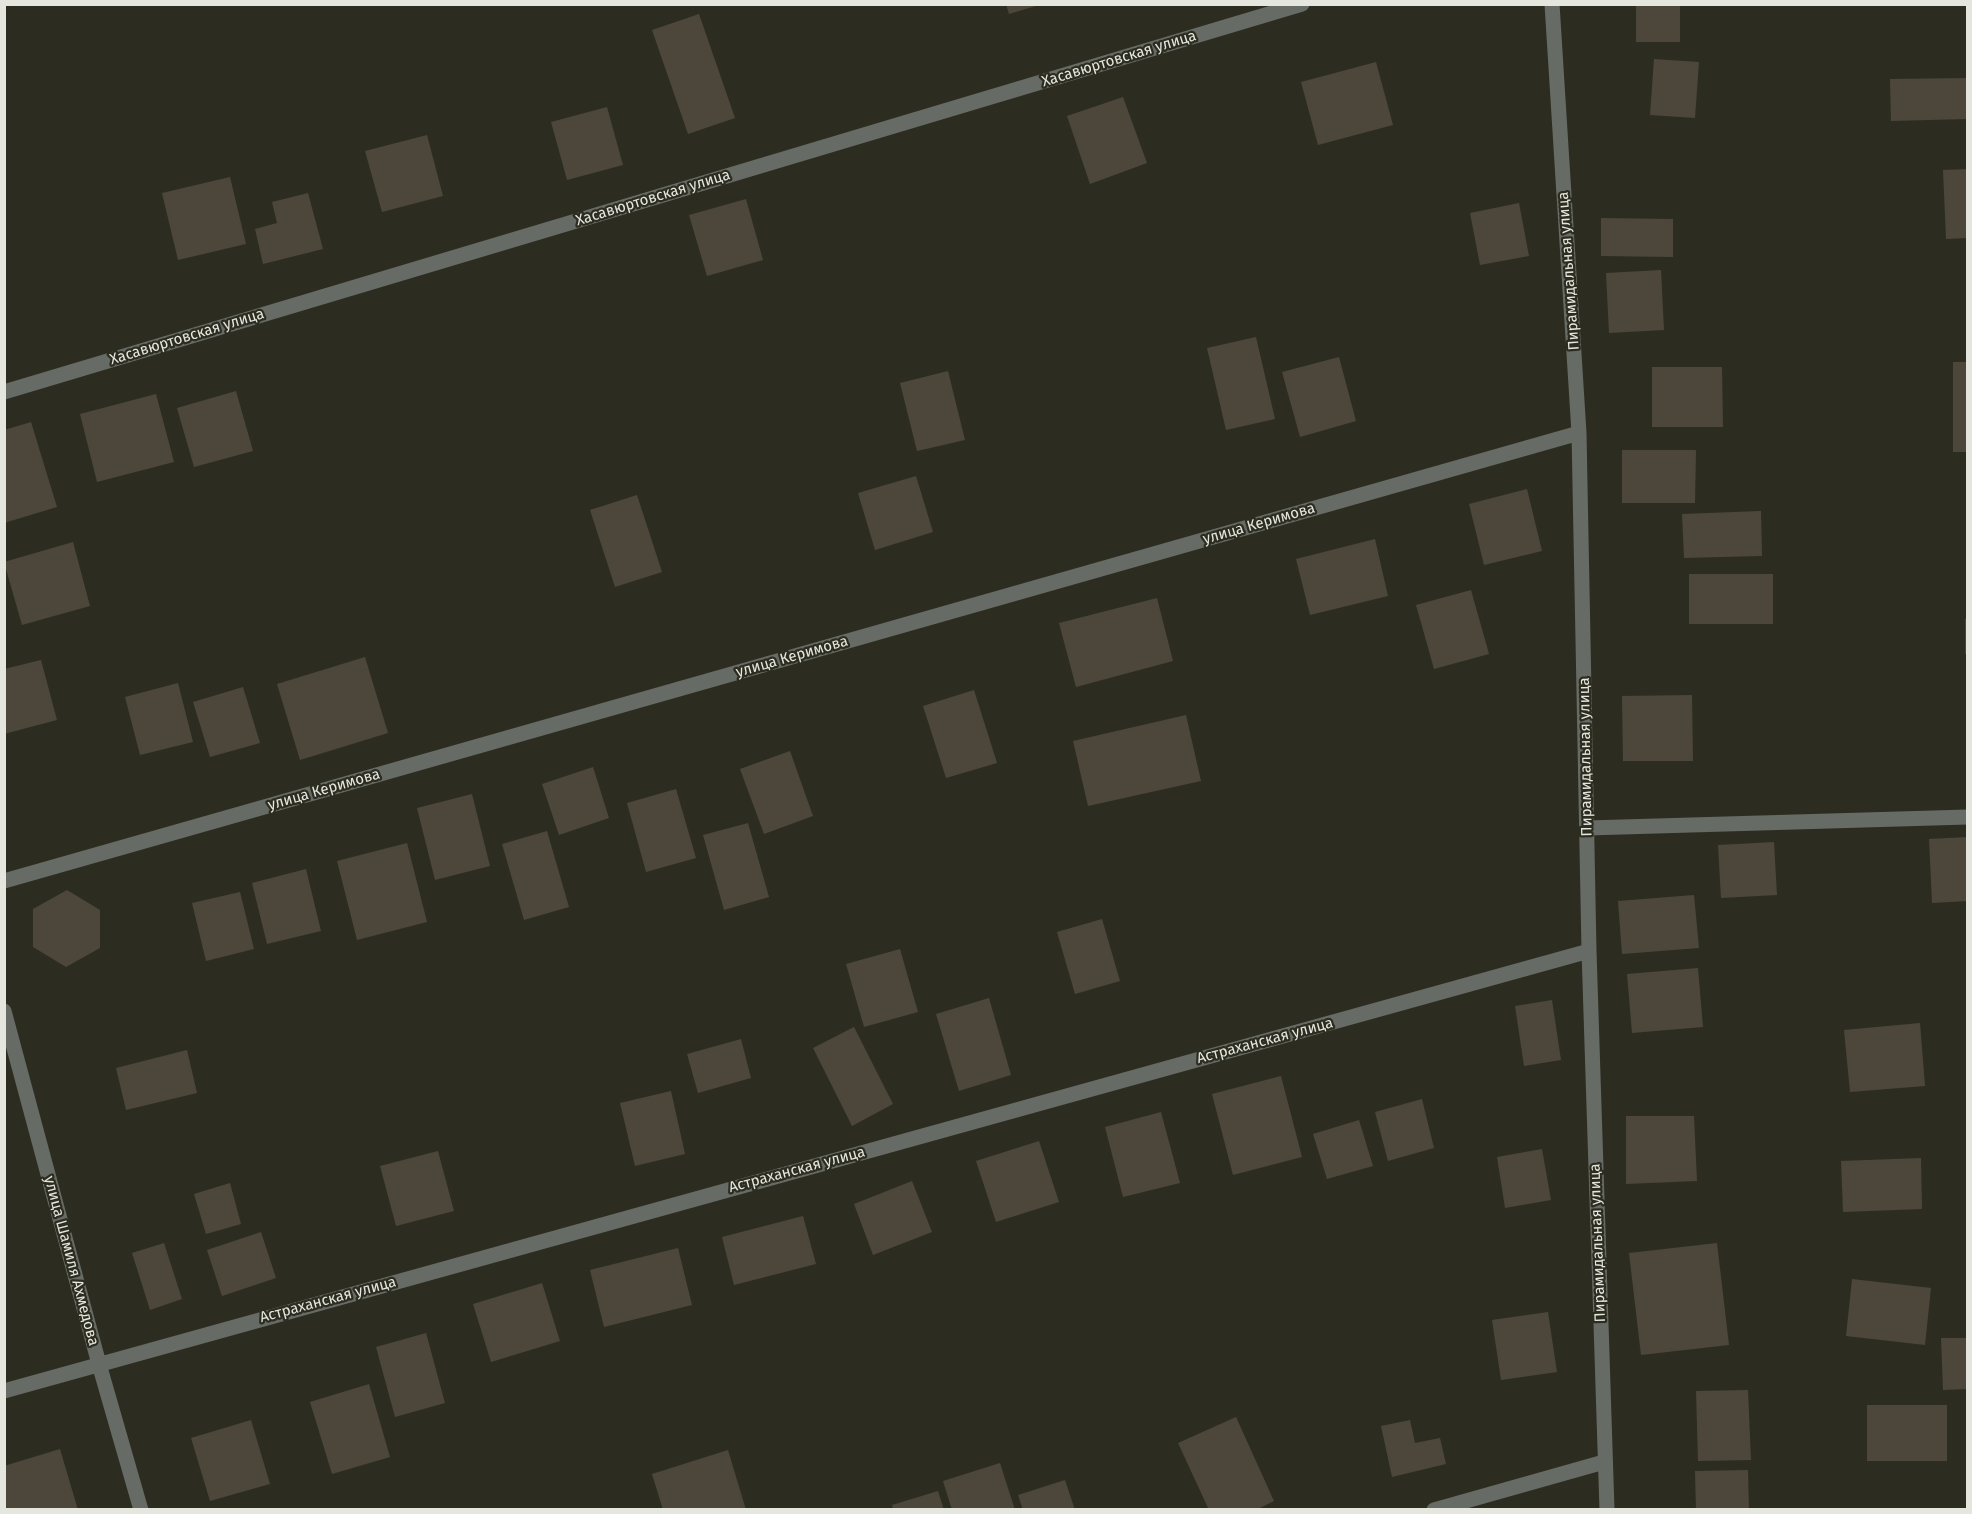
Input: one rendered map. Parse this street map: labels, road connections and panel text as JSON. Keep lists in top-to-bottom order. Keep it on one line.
{"streets":{"street":["Хасавюртовская улица","Пирамидальная улица","улица Керимова","Астраханская улица","улица Шамиля Ахмедова"]},"crossings":[["Пирамидальная улица","улица Керимова"],["Пирамидальная улица","Астраханская улица"],["Астраханская улица","улица Шамиля Ахмедова"]]}
